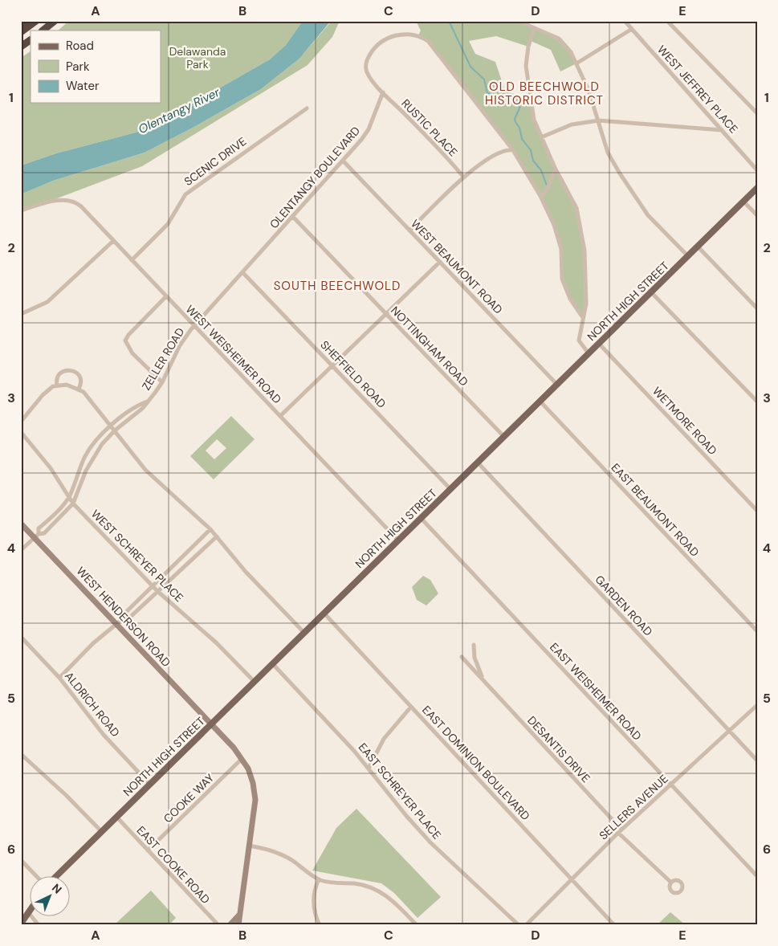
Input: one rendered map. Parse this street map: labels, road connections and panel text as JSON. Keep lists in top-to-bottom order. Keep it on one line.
{"streets":{"main road":["NORTH HIGH STREET","WEST HENDERSON ROAD"],"street":["WEST JEFFREY PLACE","RUSTIC PLACE","SCENIC DRIVE","OLENTANGY BOULEVARD","WEST BEAUMONT ROAD","NOTTINGHAM ROAD","WEST WEISHEIMER ROAD","ZELLER ROAD","SHEFFIELD ROAD","WETMORE ROAD","EAST BEAUMONT ROAD","WEST SCHREYER PLACE","GARDEN ROAD","EAST WEISHEIMER ROAD","ALDRICH ROAD","DESANTIS DRIVE","EAST DOMINION BOULEVARD","EAST SCHREYER PLACE","COOKE WAY","SELLERS AVENUE","EAST COOKE ROAD"]},"crossings":[["RUSTIC PLACE","OLENTANGY BOULEVARD"],["SCENIC DRIVE","WEST WEISHEIMER ROAD"],["OLENTANGY BOULEVARD","WEST BEAUMONT ROAD"],["OLENTANGY BOULEVARD","NOTTINGHAM ROAD"],["OLENTANGY BOULEVARD","WEST WEISHEIMER ROAD"],["OLENTANGY BOULEVARD","ZELLER ROAD"],["OLENTANGY BOULEVARD","SHEFFIELD ROAD"],["WEST BEAUMONT ROAD","NORTH HIGH STREET"],["NORTH HIGH STREET","NOTTINGHAM ROAD"],["NORTH HIGH STREET","WEST WEISHEIMER ROAD"],["NORTH HIGH STREET","SHEFFIELD ROAD"],["NORTH HIGH STREET","WETMORE ROAD"],["NORTH HIGH STREET","EAST BEAUMONT ROAD"],["NORTH HIGH STREET","WEST SCHREYER PLACE"],["NORTH HIGH STREET","GARDEN ROAD"],["NORTH HIGH STREET","WEST HENDERSON ROAD"],["NORTH HIGH STREET","EAST WEISHEIMER ROAD"],["NORTH HIGH STREET","ALDRICH ROAD"],["NORTH HIGH STREET","EAST DOMINION BOULEVARD"],["NORTH HIGH STREET","EAST SCHREYER PLACE"],["NORTH HIGH STREET","EAST COOKE ROAD"],["WEST WEISHEIMER ROAD","ZELLER ROAD"],["ZELLER ROAD","WEST SCHREYER PLACE"],["ZELLER ROAD","WEST HENDERSON ROAD"],["GARDEN ROAD","SELLERS AVENUE"],["WEST HENDERSON ROAD","COOKE WAY"],["EAST WEISHEIMER ROAD","SELLERS AVENUE"],["DESANTIS DRIVE","SELLERS AVENUE"],["EAST DOMINION BOULEVARD","SELLERS AVENUE"],["COOKE WAY","EAST COOKE ROAD"]],"districts":["OLD BEECHWOLD HISTORIC DISTRICT","SOUTH BEECHWOLD"],"water":["Olentangy River"],"parks":["Delawanda Park"],"legend":["Road","Park","Water"],"north":"top right","grid":{"columns":["A","B","C","D","E"],"rows":["1","2","3","4","5","6"]}}
